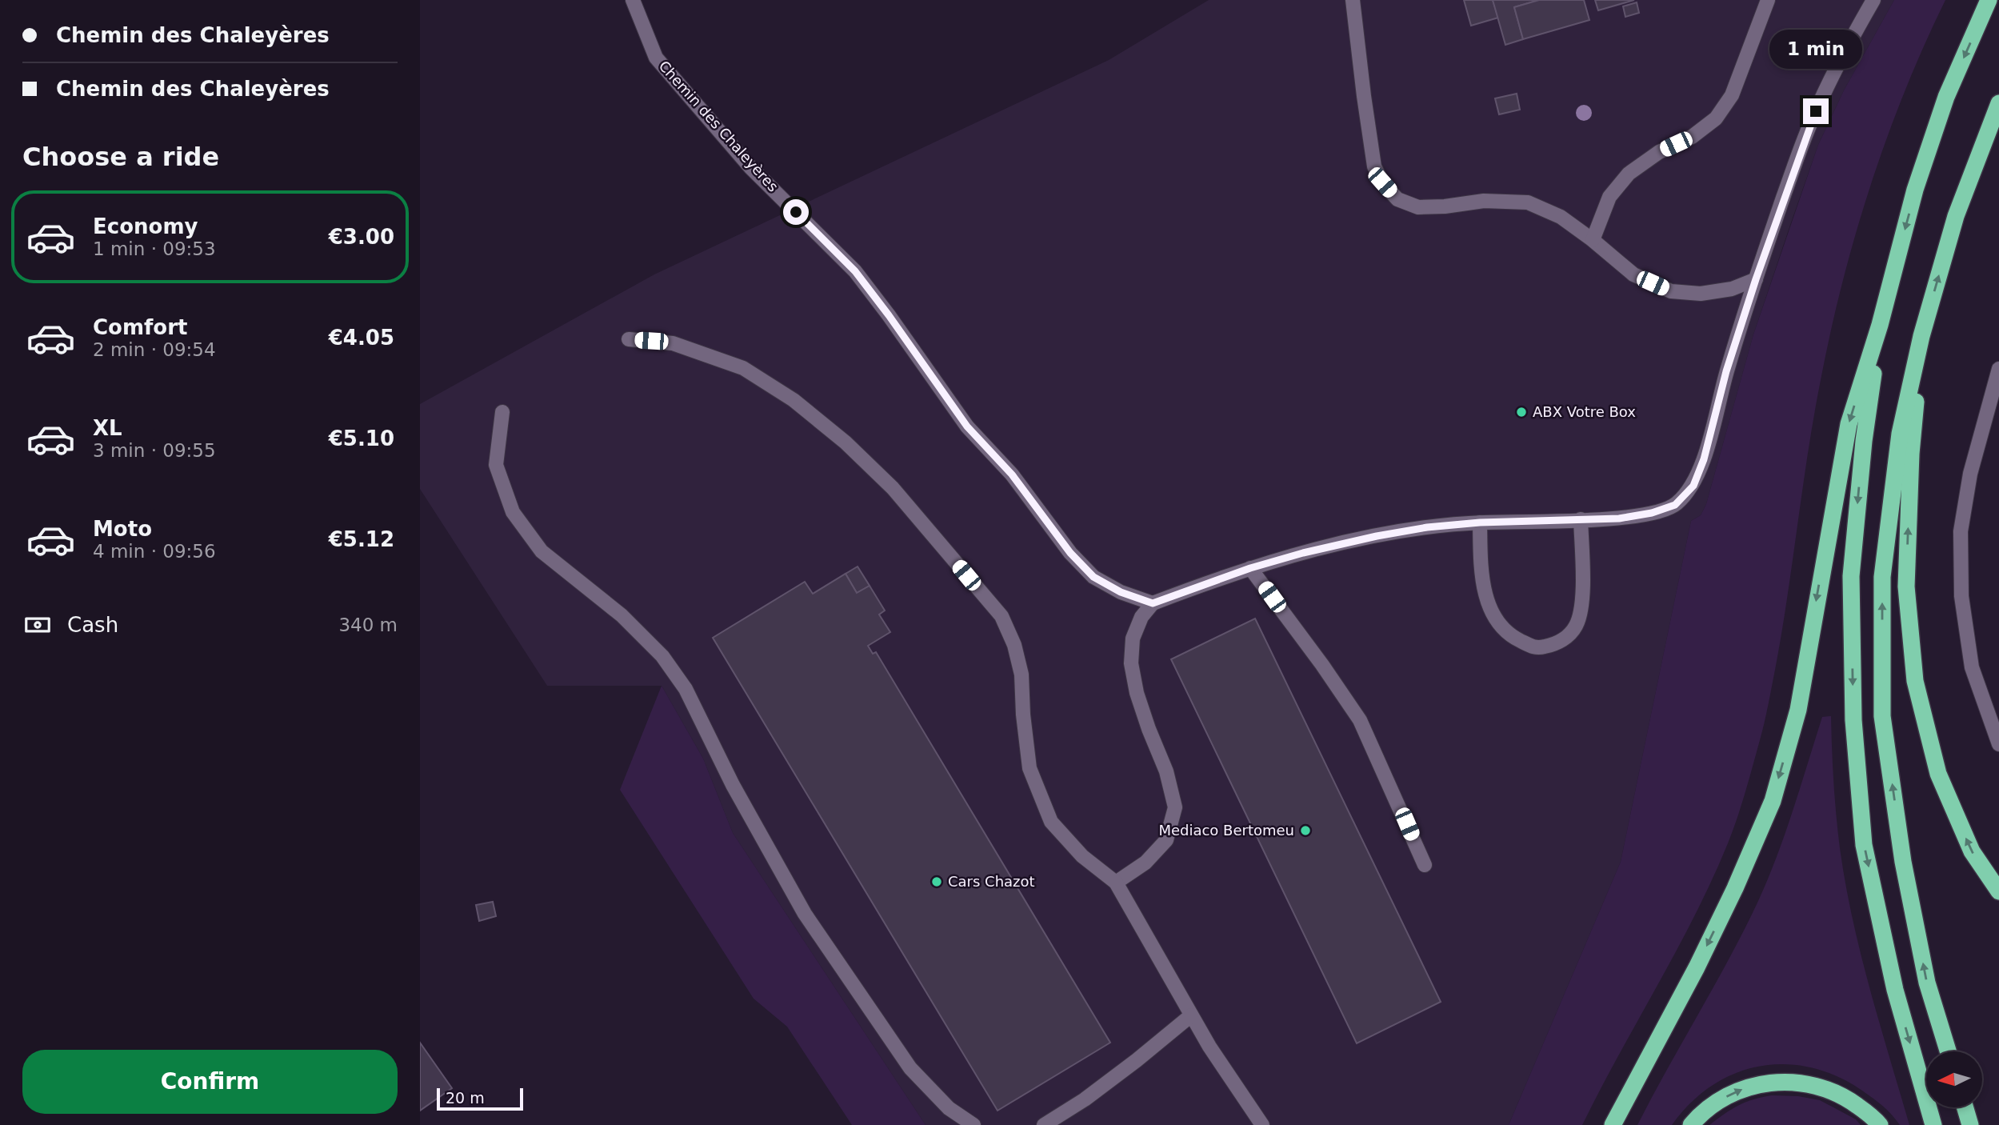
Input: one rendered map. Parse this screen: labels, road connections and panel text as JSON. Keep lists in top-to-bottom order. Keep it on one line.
{"streets":{"street":["Chemin des Chaleyères"]},"places":["ABX Votre Box","Mediaco Bertomeu","Cars Chazot"],"scale_bar":"20 m","north":"left","page":{"banner":["Chemin des Chaleyères","Chemin des Chaleyères"],"bubble":"1 min","heading":"Choose a ride","list":[{"name":"Economy","note":"1 min · 09:53","value":"€3.00"},{"name":"Comfort","note":"2 min · 09:54","value":"€4.05"},{"name":"XL","note":"3 min · 09:55","value":"€5.10"},{"name":"Moto","note":"4 min · 09:56","value":"€5.12"}],"pay":["Cash","340 m"],"buttons":"Confirm","scale":"20 m"}}
